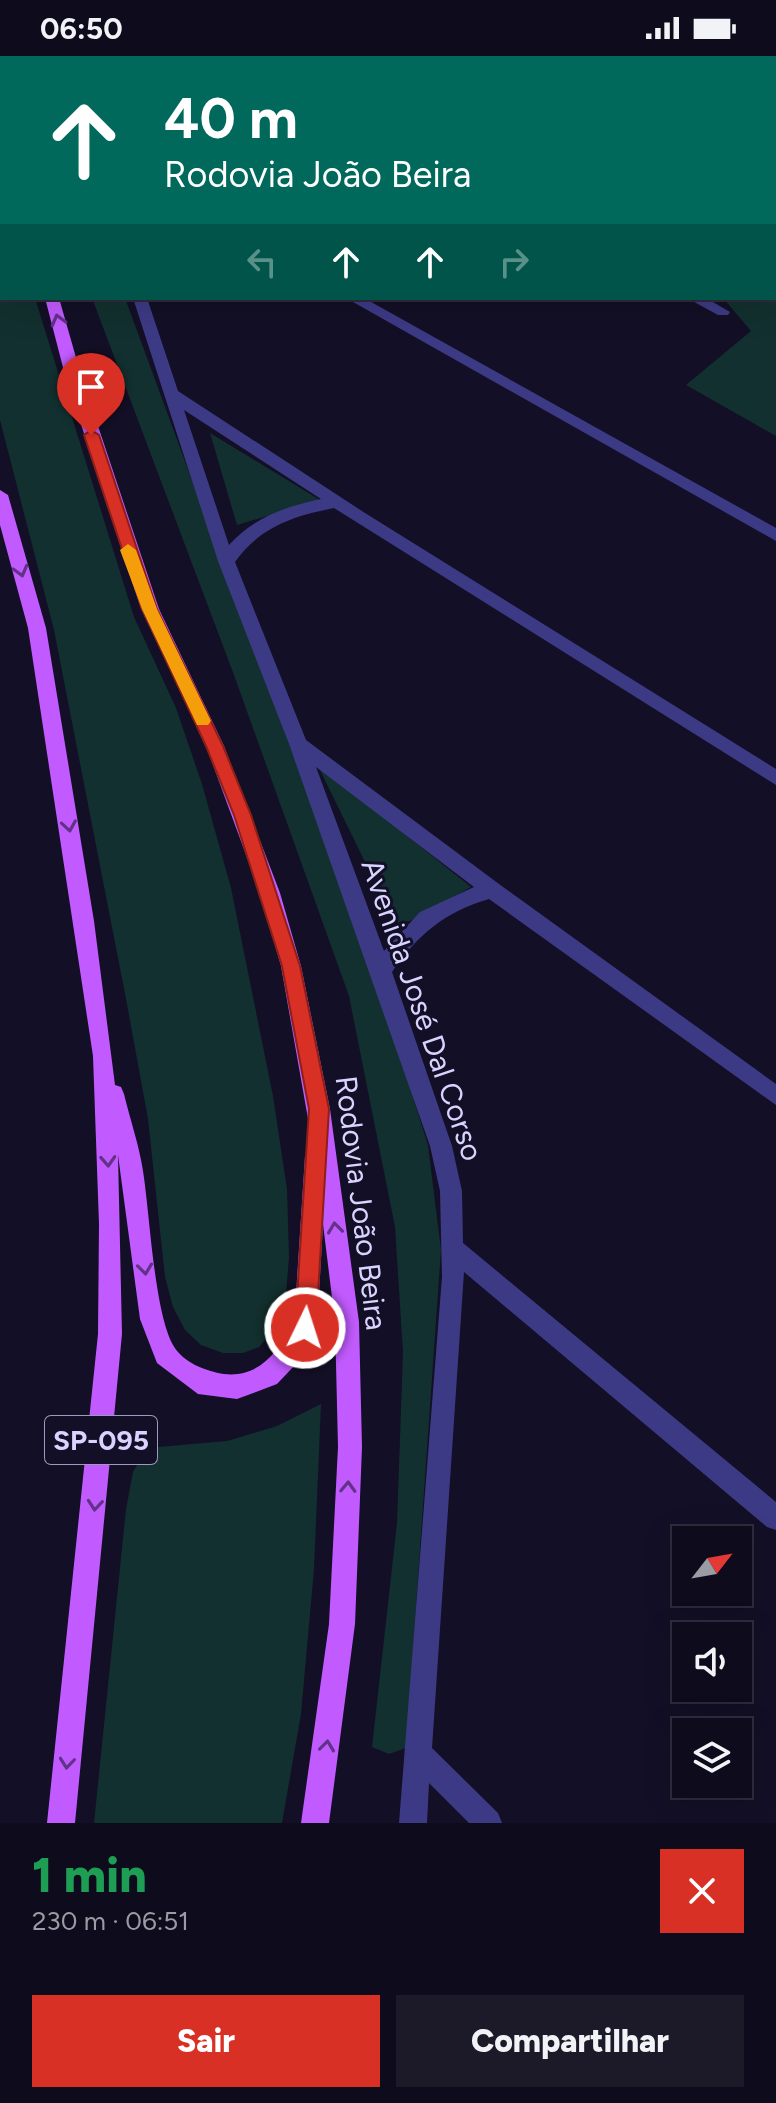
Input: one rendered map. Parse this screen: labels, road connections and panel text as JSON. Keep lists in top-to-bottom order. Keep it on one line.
{"streets":{"main road":["Rodovia João Beira","SP-095"],"street":["Avenida José Dal Corso"]},"one_way":["Rodovia João Beira"],"north":"top right","page":{"status":"06:50","turn":["40 m","Rodovia João Beira"],"heading":["1 min","230 m · 06:51"],"buttons":["Sair","Compartilhar"]}}
